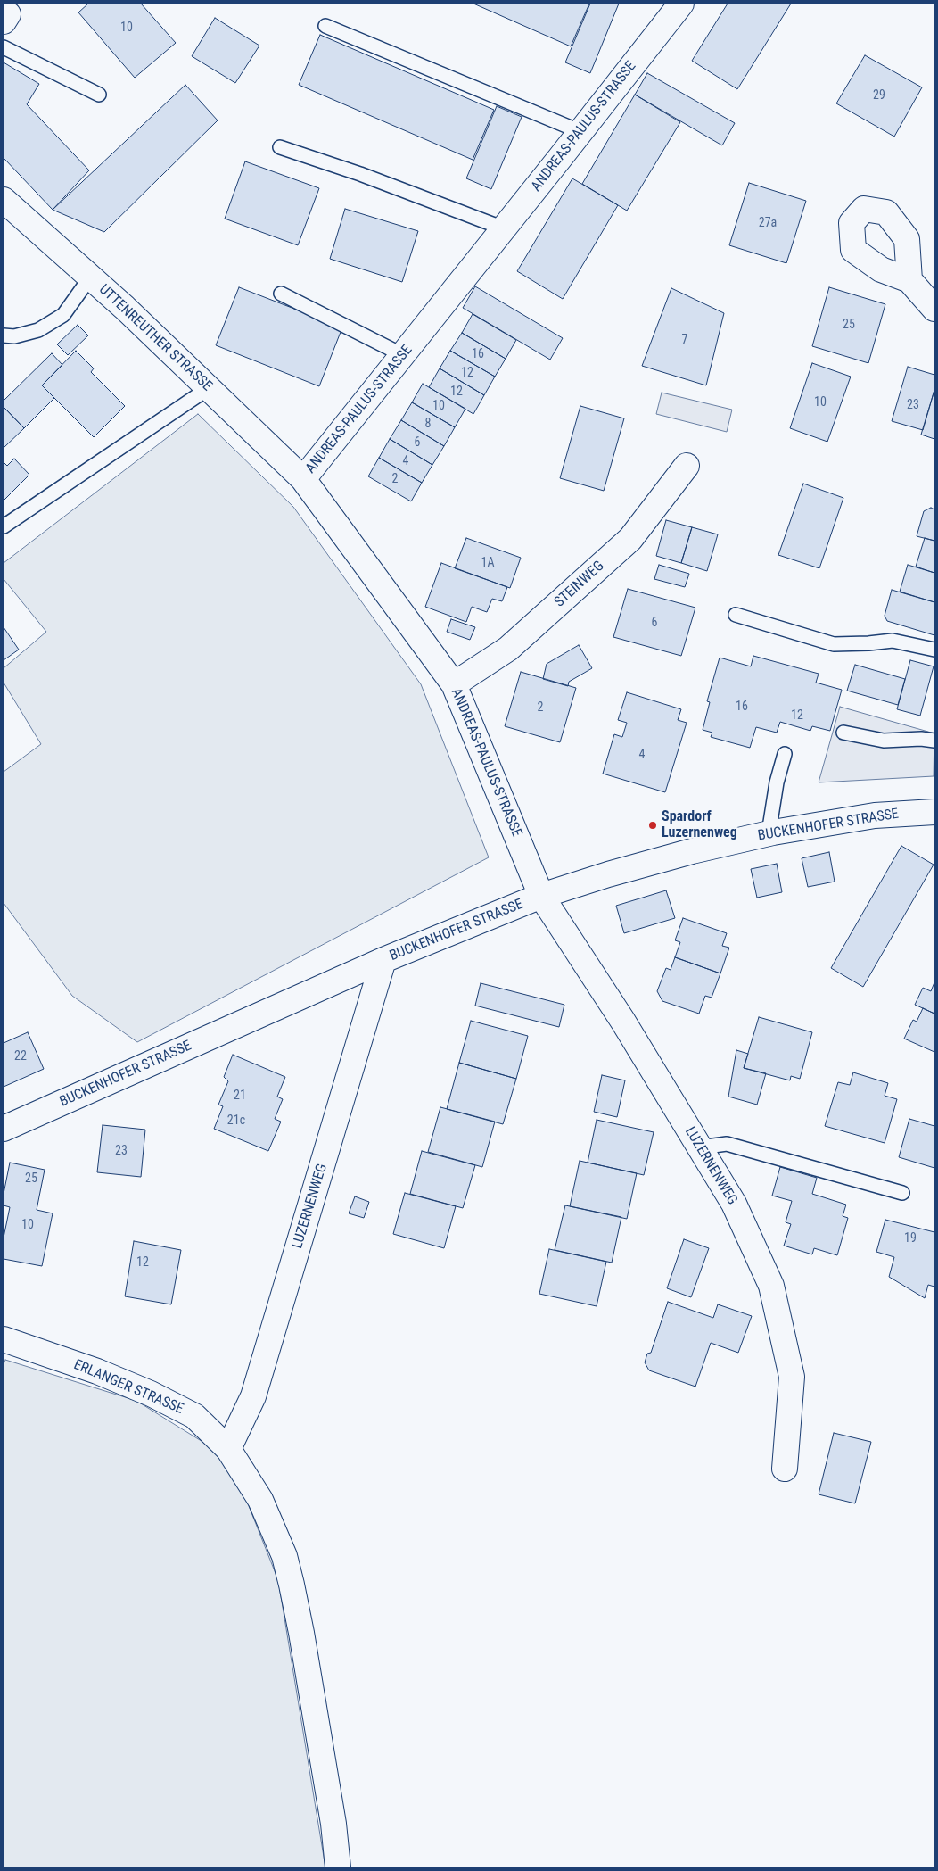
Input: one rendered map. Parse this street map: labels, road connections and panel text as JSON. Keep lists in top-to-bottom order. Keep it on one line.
{"streets":{"street":["ANDREAS-PAULUS-STRASSE","UTTENREUTHER STRASSE","STEINWEG","BUCKENHOFER STRASSE","LUZERNENWEG","ERLANGER STRASSE"]},"crossings":[["ANDREAS-PAULUS-STRASSE","UTTENREUTHER STRASSE"],["ANDREAS-PAULUS-STRASSE","STEINWEG"],["ANDREAS-PAULUS-STRASSE","BUCKENHOFER STRASSE"],["ANDREAS-PAULUS-STRASSE","LUZERNENWEG"],["BUCKENHOFER STRASSE","LUZERNENWEG"],["LUZERNENWEG","ERLANGER STRASSE"]],"places":["Spardorf Luzernenweg"],"house_numbers":["10","29","27a","25","7","16","12","12","10","23","10","8","6","4","2","1A","6","16","2","12","4","22","21","21c","23","25","10","19","12"]}
